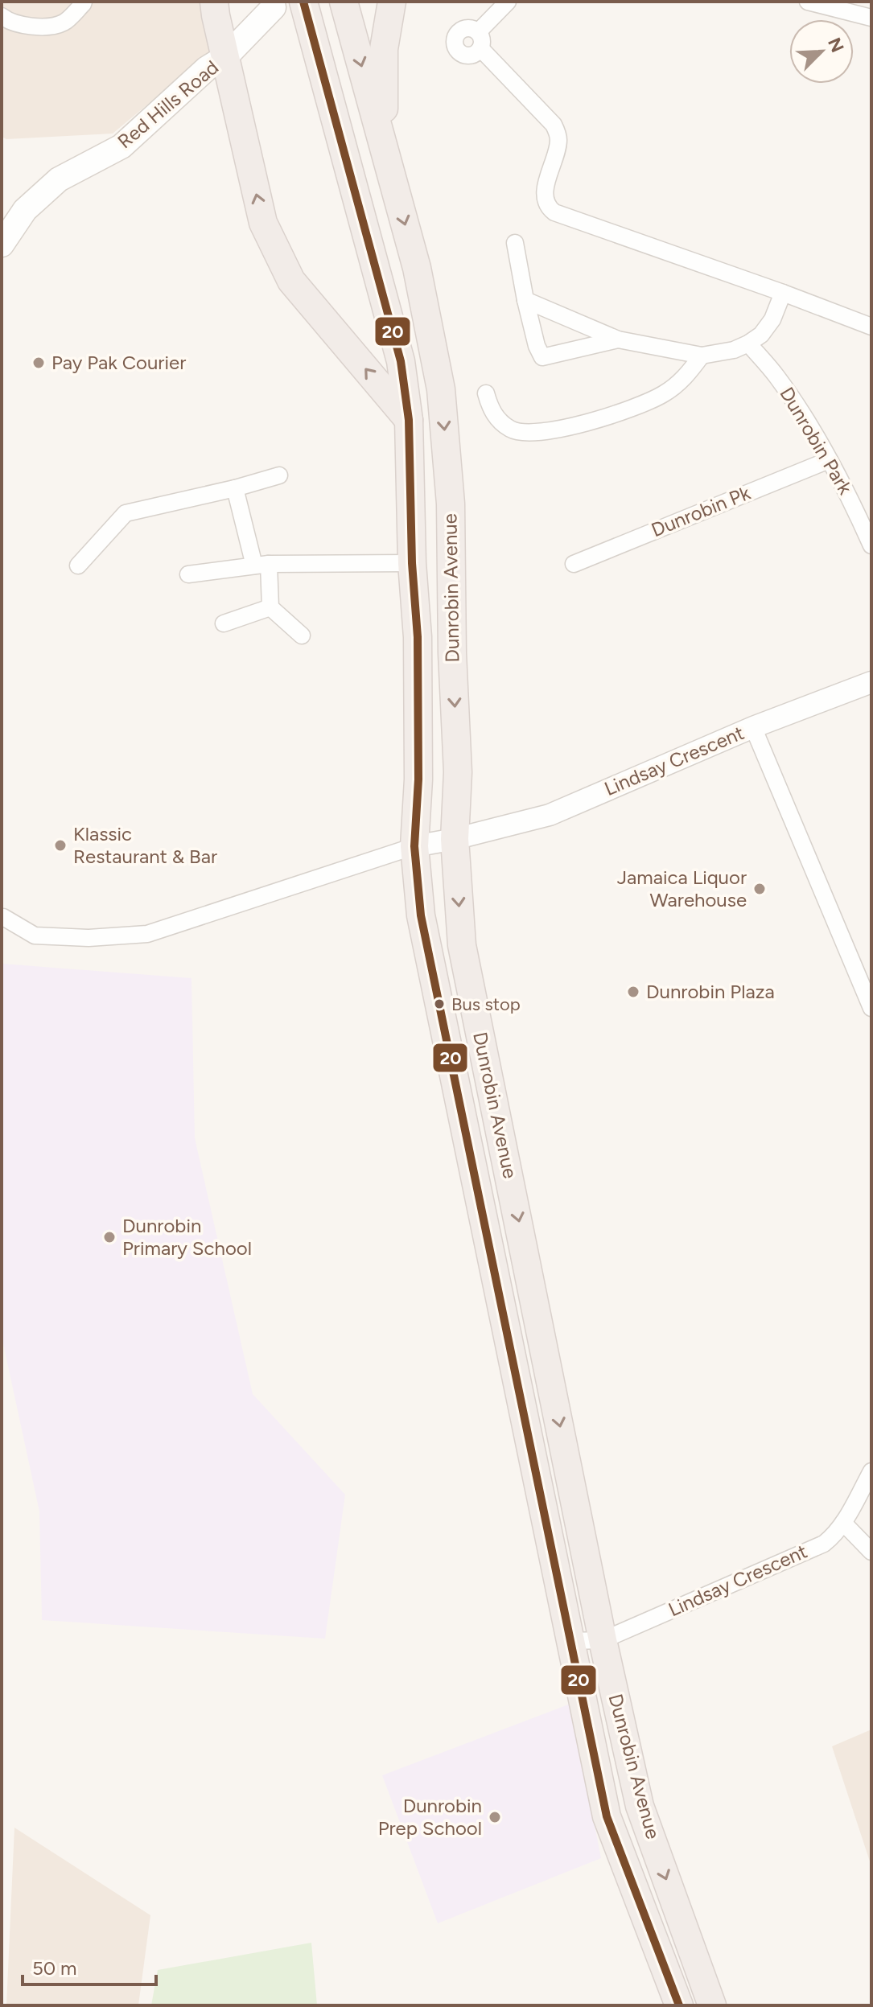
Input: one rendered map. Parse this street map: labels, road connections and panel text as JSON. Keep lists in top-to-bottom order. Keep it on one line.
{"streets":{"highway":["Dunrobin Avenue"],"main road":["Red Hills Road"],"street":["Dunrobin Park","Dunrobin Pk","Lindsay Crescent"]},"crossings":[["Dunrobin Park","Dunrobin Pk"],["Dunrobin Avenue","Lindsay Crescent"]],"places":["Pay Pak Courier","Klassic Restaurant & Bar","Jamaica Liquor Warehouse","Dunrobin Plaza","Bus stop","Dunrobin Primary School","Dunrobin Prep School"],"lines":["transit line 20"],"scale_bar":"50 m","north":"top right"}
